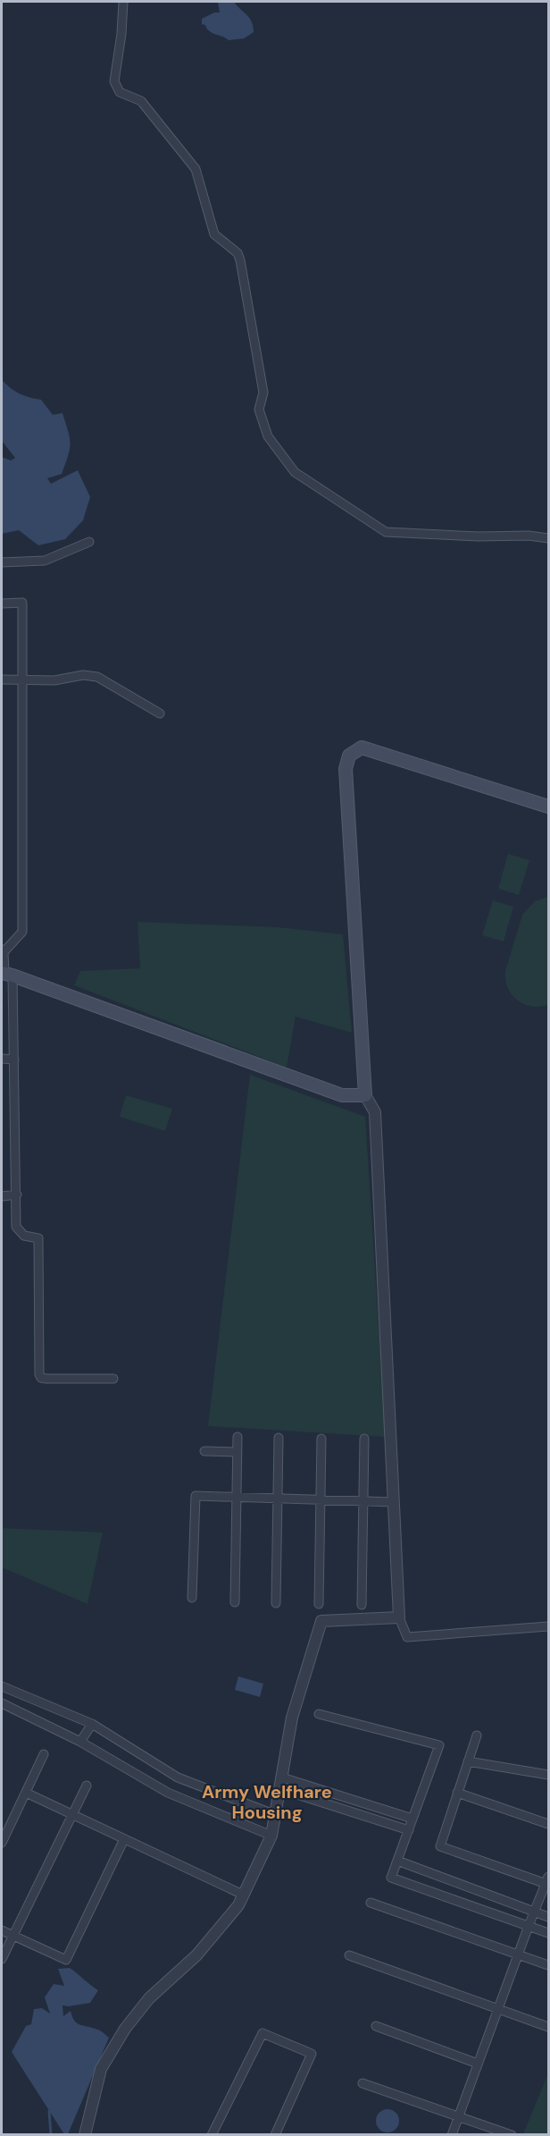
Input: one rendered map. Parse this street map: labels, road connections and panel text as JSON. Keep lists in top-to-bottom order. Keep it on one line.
{"districts":["Army Welfhare Housing"]}
